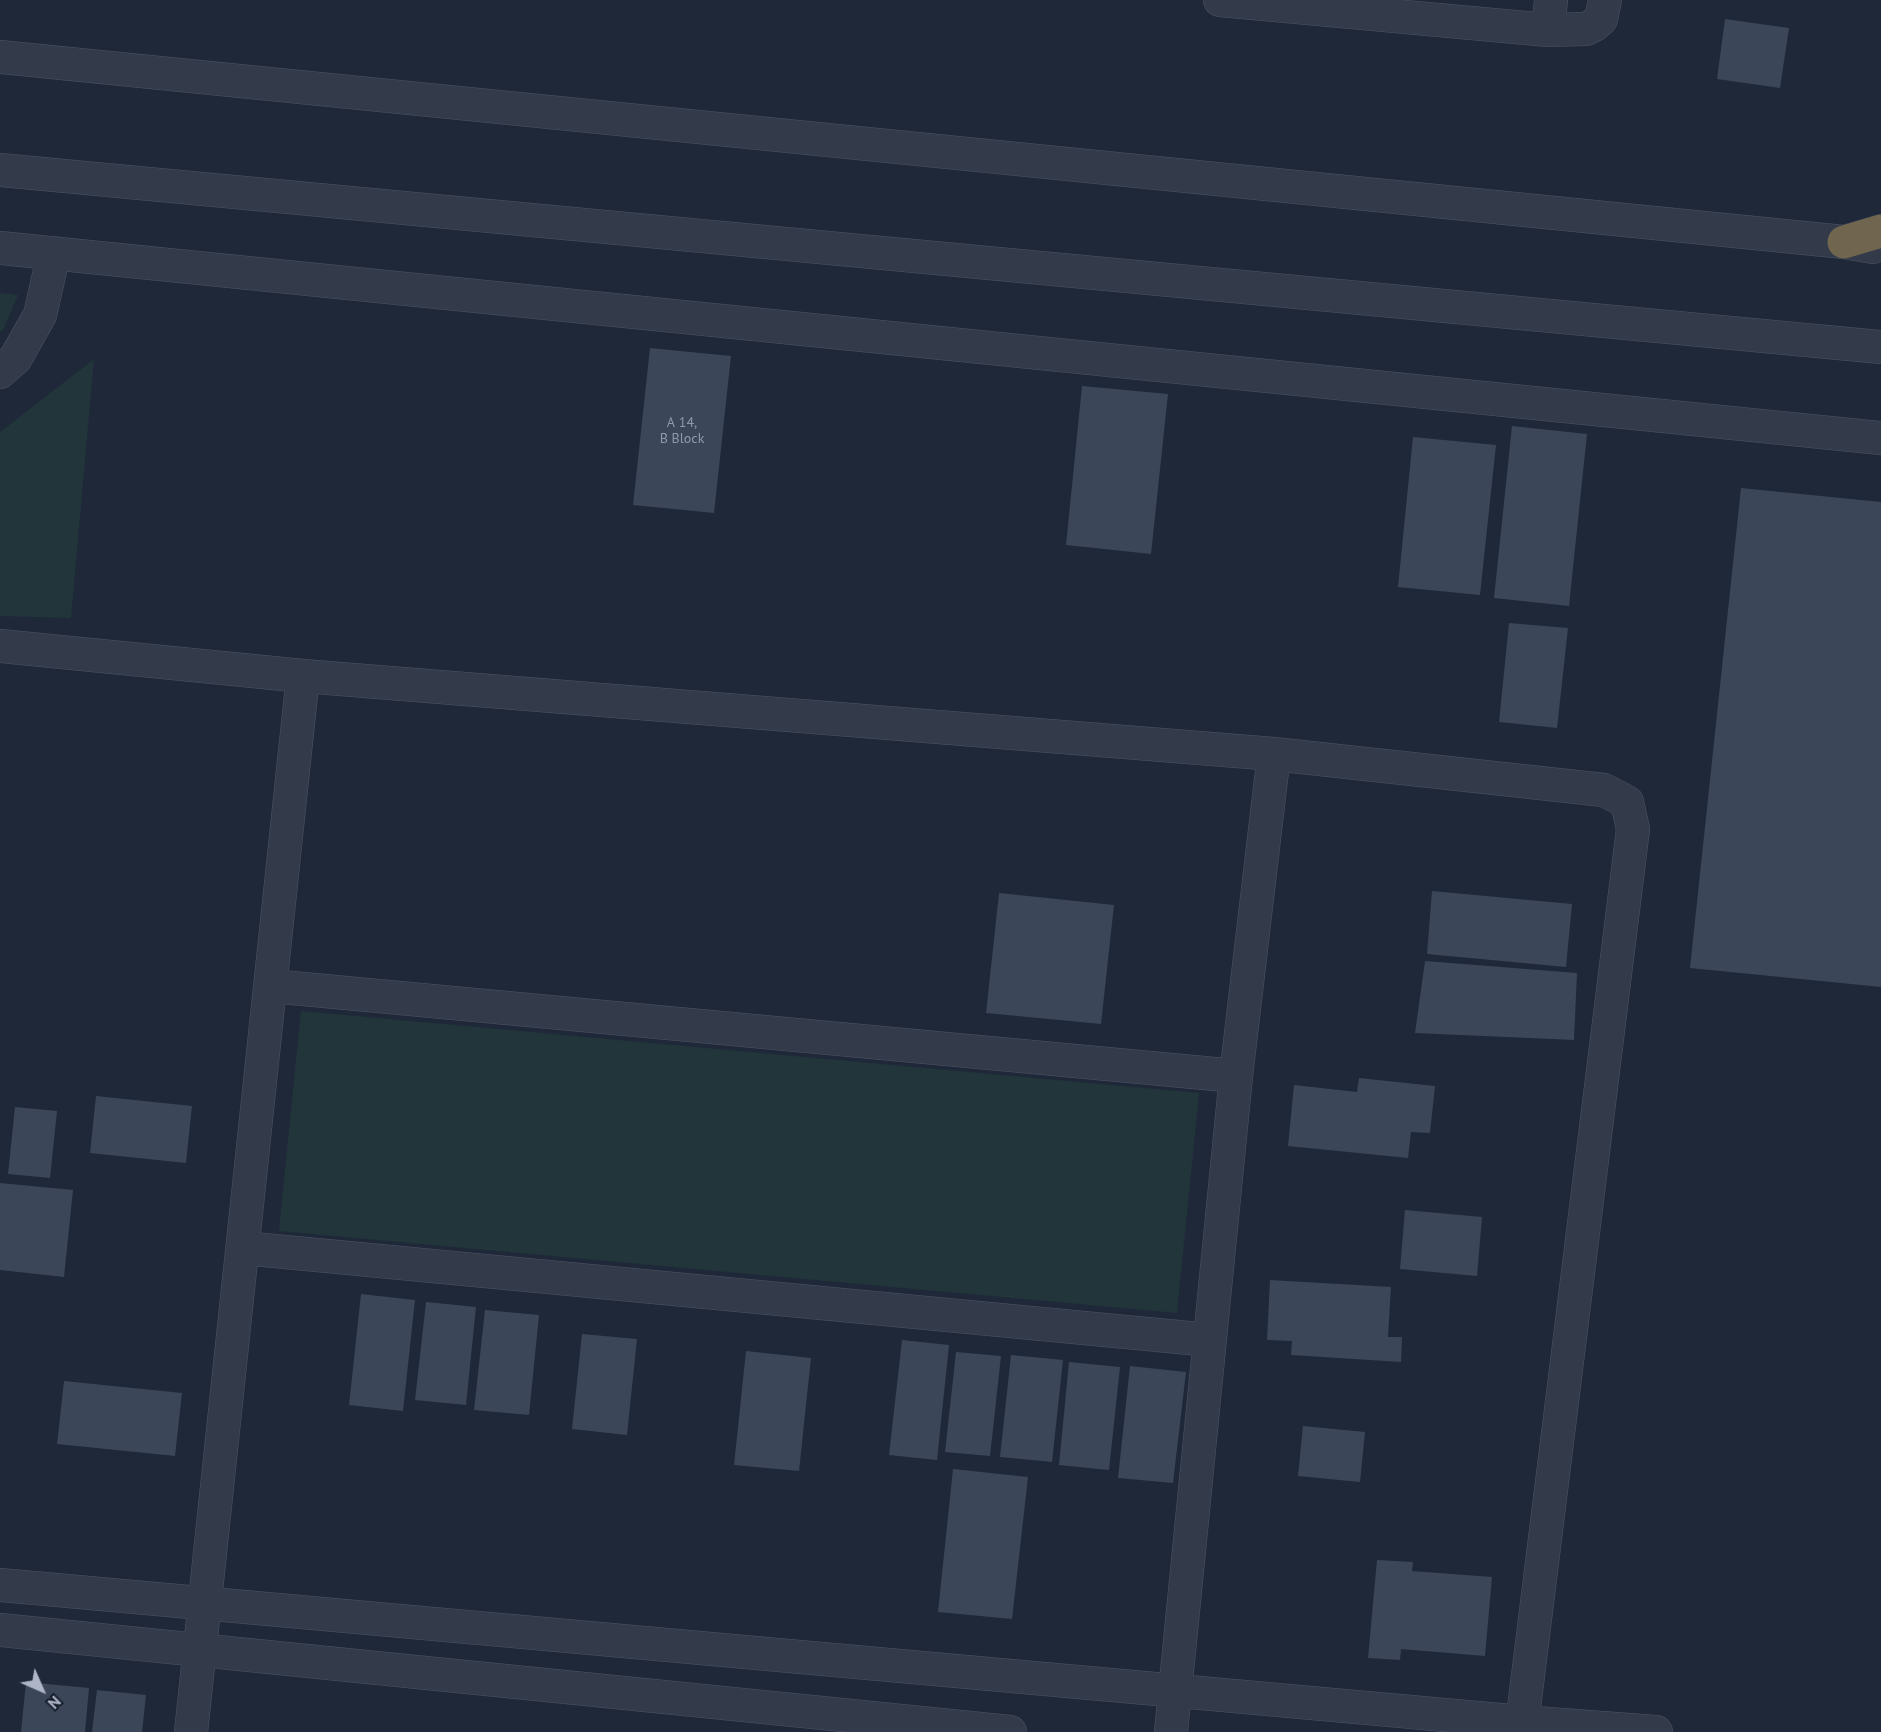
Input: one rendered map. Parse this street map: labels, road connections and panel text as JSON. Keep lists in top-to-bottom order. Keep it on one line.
{"house_numbers":["A 14, B Block"],"north":"bottom right"}
